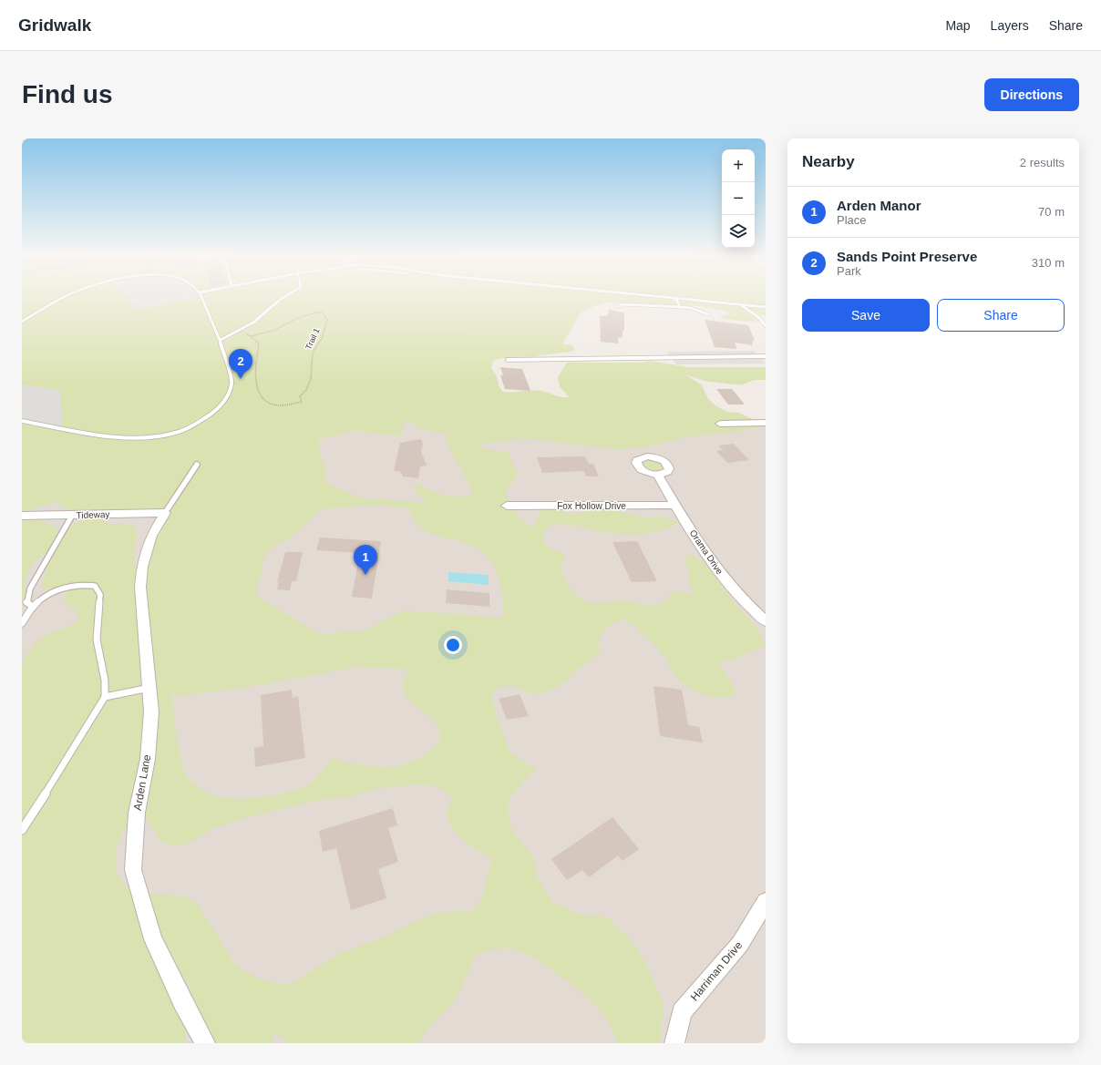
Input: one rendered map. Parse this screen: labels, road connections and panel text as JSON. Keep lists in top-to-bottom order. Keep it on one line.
{"streets":{"street":["Fox Hollow Drive","Tideway","Orama Drive","Arden Lane","Harriman Drive"],"path":["Trail 1"]},"crossings":[["Fox Hollow Drive","Orama Drive"],["Tideway","Arden Lane"]],"page":{"header":"Gridwalk","nav":["Map","Layers","Share"],"buttons":["Directions",["Save","Share"]],"title":"Find us","heading":["Nearby","2 results"],"map_buttons":["+","−"],"list":[{"mark":"1","name":"Arden Manor","note":"Place","value":"70 m"},{"mark":"2","name":"Sands Point Preserve","note":"Park","value":"310 m"}],"pins":["2","1"]}}
